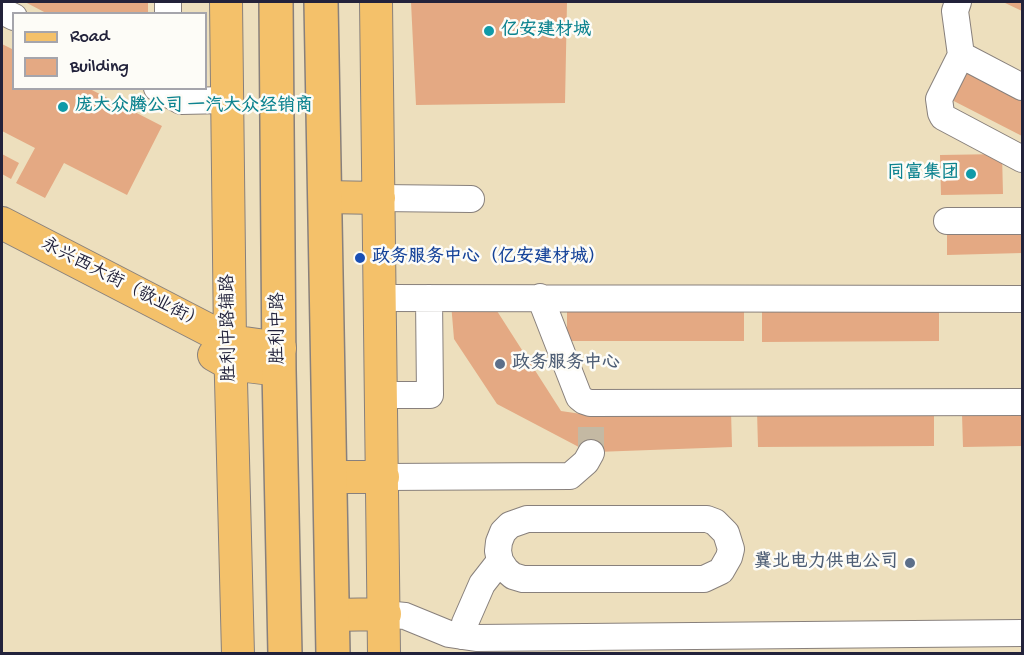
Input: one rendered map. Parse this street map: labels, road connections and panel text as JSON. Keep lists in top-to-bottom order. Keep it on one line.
{"streets":{"highway":["胜利中路"],"main road":["永兴西大街（敬业街）","胜利中路辅路"]},"crossings":[["永兴西大街（敬业街）","胜利中路辅路"],["永兴西大街（敬业街）","胜利中路"]],"places":["亿安建材城","庞大众腾公司 一汽大众经销商","同富集团","政务服务中心（亿安建材城）","政务服务中心","冀北电力供电公司"],"legend":["Road","Building"]}
